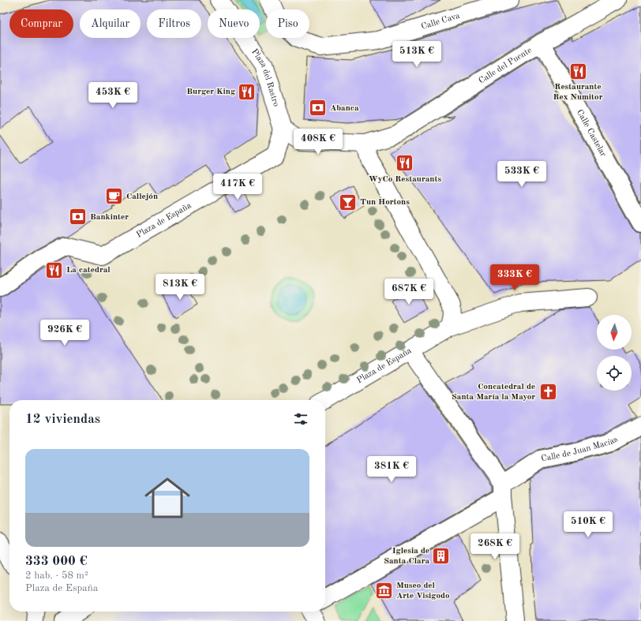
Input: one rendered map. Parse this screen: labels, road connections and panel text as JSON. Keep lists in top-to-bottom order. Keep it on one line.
{"streets":{"street":["Calle Cava","Calle del Puente","Plaza del Rastro","Calle Castelar","Plaza de España","Calle de Juan Macías"]},"crossings":[["Calle del Puente","Calle Castelar"],["Plaza del Rastro","Plaza de España"]],"places":{"restaurant":["Restaurante Rex Numitor","Burger King","WyCo Restaurants","La catedral"],"bank":["Abanca","Bankinter"],"cafe":["Callejón"],"bar":["Tun Hortons"],"church":["Concatedral de Santa María la Mayor"],"building":["Iglesia de Santa Clara"],"museum":["Museo del Arte Visigodo"]},"north":"bottom","page":{"chip":["Comprar","Alquilar","Filtros","Nuevo","Piso"],"price":["513K €","453K €","408K €","533K €","417K €","333K €","813K €","687K €","926K €","381K €","510K €","268K €"],"heading":"12 viviendas","list":[{"name":"333 000 €","note":"2 hab. · 58 m² · Plaza de España"}]}}
